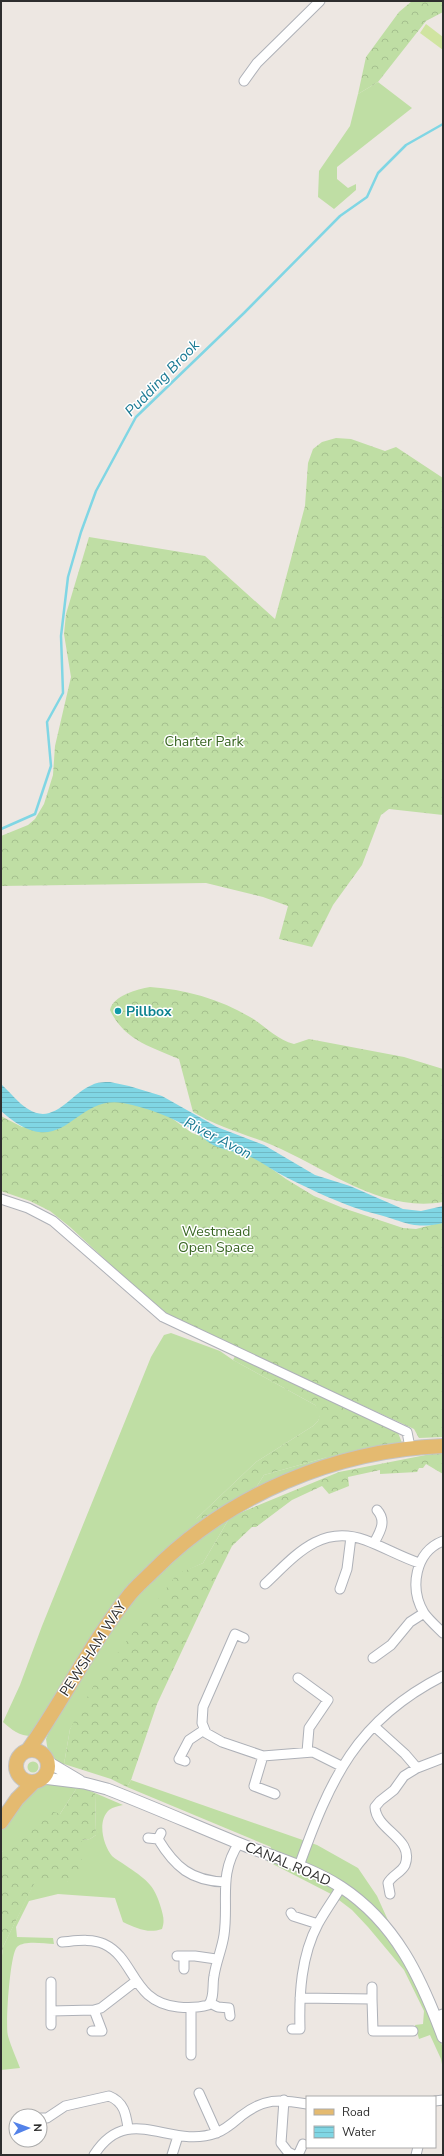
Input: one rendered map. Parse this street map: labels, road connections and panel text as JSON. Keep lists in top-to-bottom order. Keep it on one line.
{"streets":{"main road":["PEWSHAM WAY"],"street":["CANAL ROAD"]},"crossings":[["PEWSHAM WAY","CANAL ROAD"]],"water":["Pudding Brook","River Avon"],"parks":["Charter Park","Westmead Open Space"],"places":["Pillbox"],"legend":["Road","Water"],"north":"right"}
